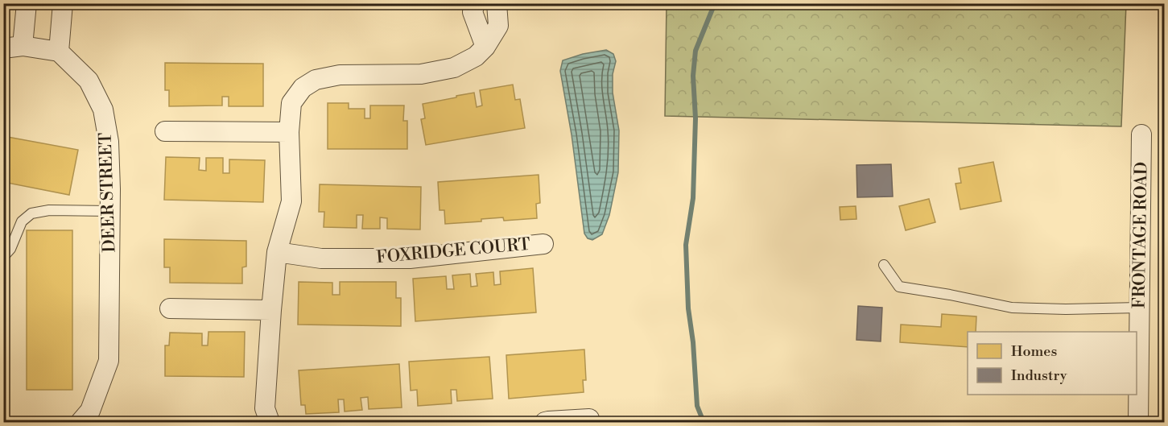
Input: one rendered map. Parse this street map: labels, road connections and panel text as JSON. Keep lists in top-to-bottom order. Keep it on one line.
{"streets":{"street":["DEER STREET","FRONTAGE ROAD","FOXRIDGE COURT"]},"legend":["Homes","Industry"]}
